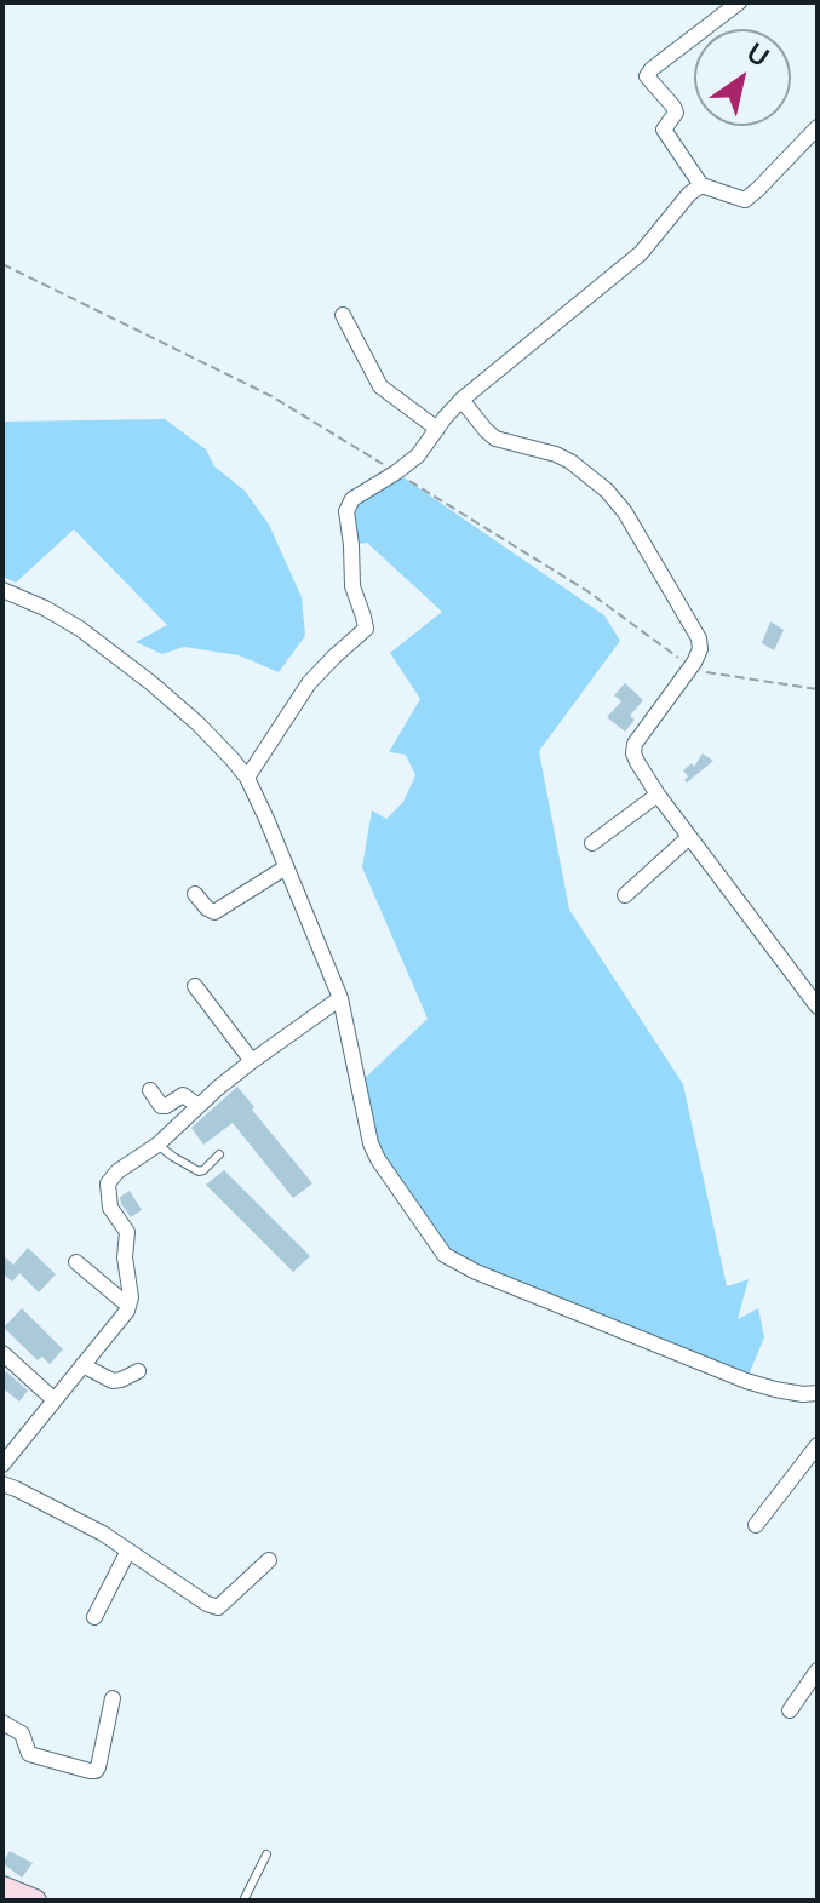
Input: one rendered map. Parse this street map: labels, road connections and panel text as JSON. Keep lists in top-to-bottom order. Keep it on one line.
{"north":"top right"}
